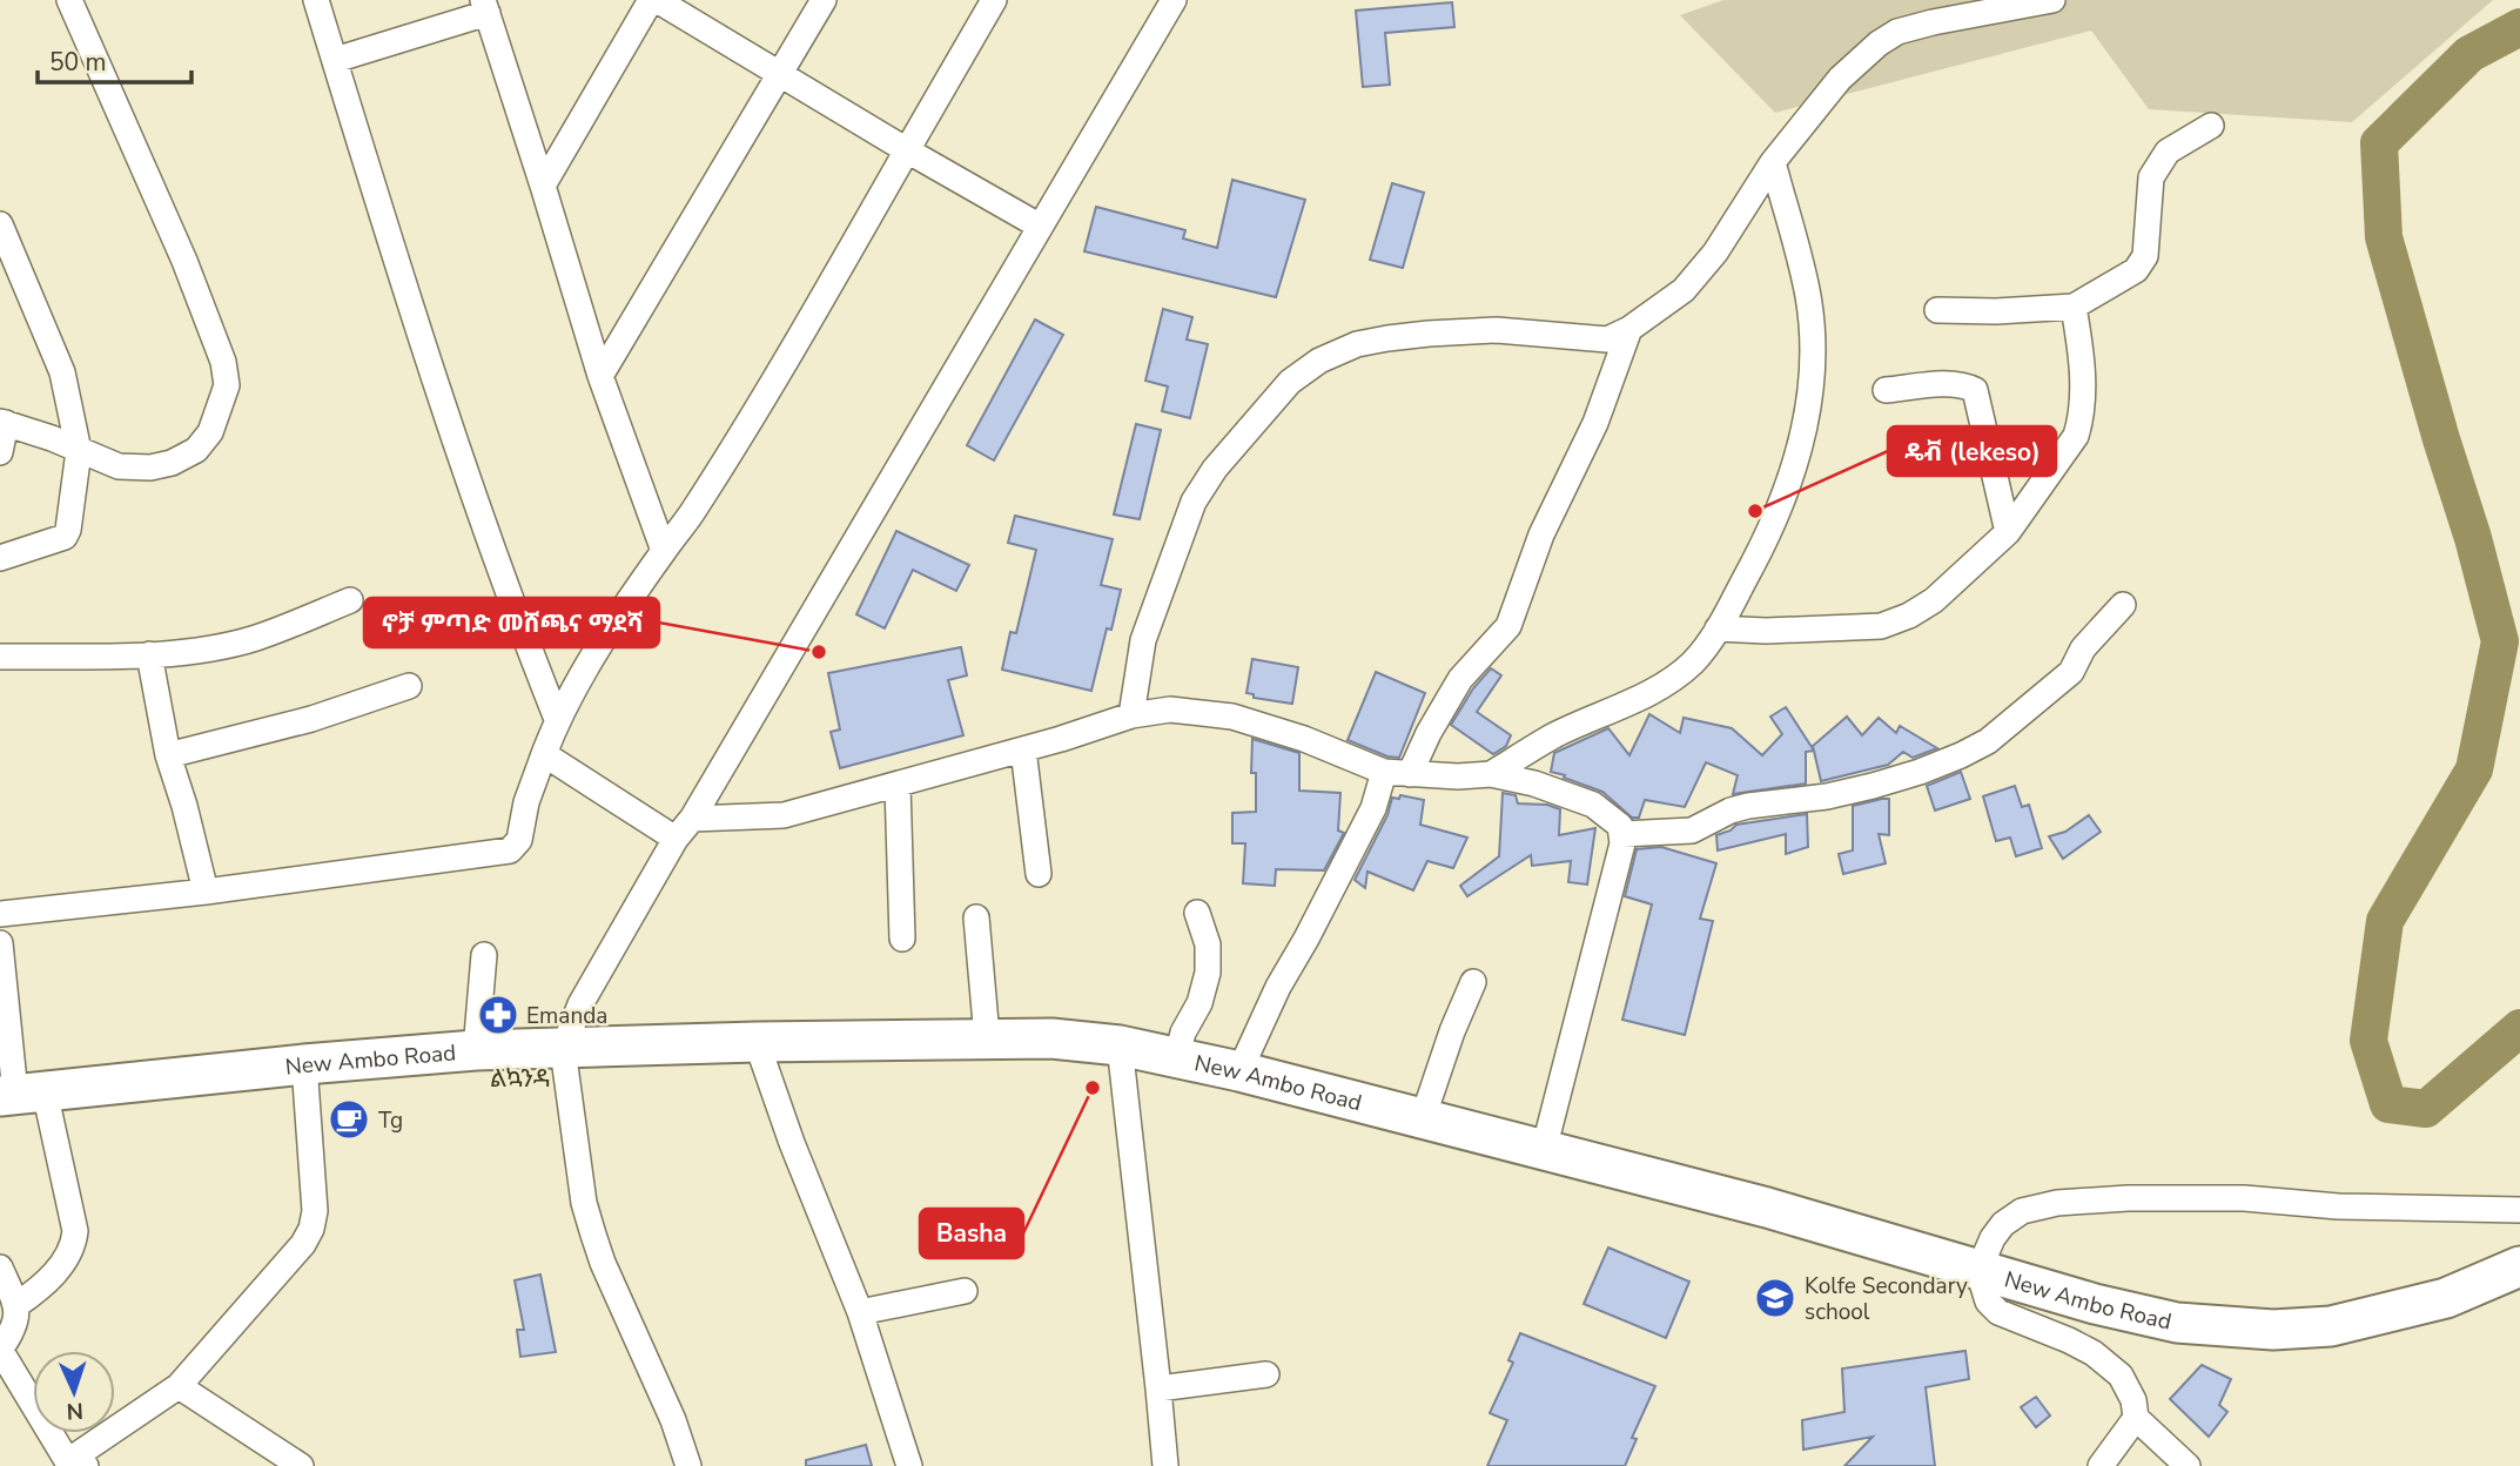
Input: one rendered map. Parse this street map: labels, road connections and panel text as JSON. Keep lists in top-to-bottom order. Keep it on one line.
{"streets":{"main road":["New Ambo Road"]},"districts":["ልኳንዳ"],"places":{"other":["ዴቭ (lekeso)","ኖቻ ምጣድ መሸጫና ማደሻ","Basha"],"pharmacy":["Emanda"],"cafe":["Tg"],"school or university":["Kolfe Secondary school"]},"scale_bar":"50 m","north":"bottom"}
